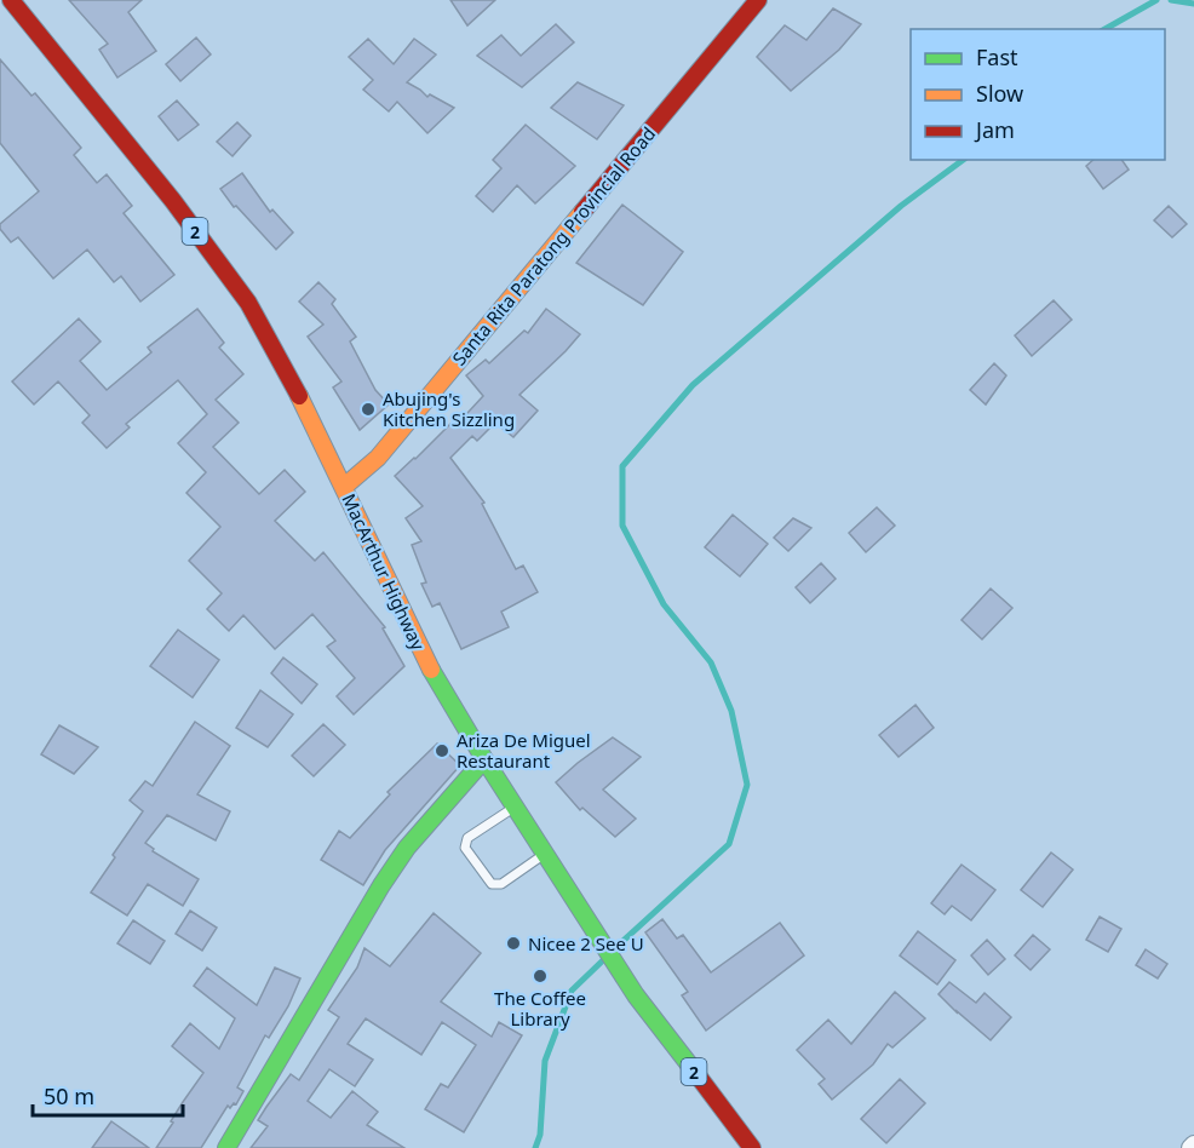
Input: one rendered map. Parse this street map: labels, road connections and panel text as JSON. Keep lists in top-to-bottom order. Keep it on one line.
{"streets":{"main road":["2","Santa Rita Paratong Provincial Road","MacArthur Highway"]},"crossings":[["Santa Rita Paratong Provincial Road","MacArthur Highway"]],"places":["Abujing's Kitchen Sizzling","Ariza De Miguel Restaurant","Nicee 2 See U","The Coffee Library"],"legend":["Fast","Slow","Jam"],"scale_bar":"50 m"}
